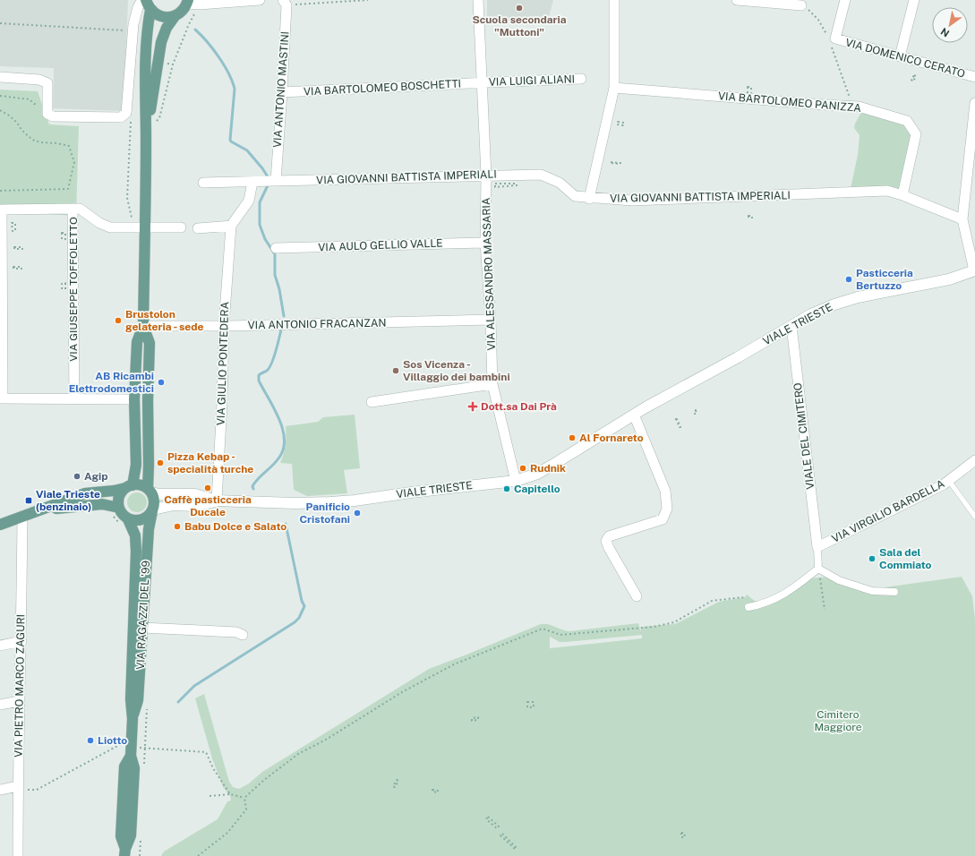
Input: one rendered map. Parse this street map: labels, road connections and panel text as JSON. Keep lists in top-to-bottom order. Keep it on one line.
{"streets":{"main road":["VIALE TRIESTE","VIA RAGAZZI DEL '99"],"street":["VIA DOMENICO CERATO","VIA LUIGI ALIANI","VIA BARTOLOMEO BOSCHETTI","VIA ANTONIO MASTINI","VIA BARTOLOMEO PANIZZA","VIA GIOVANNI BATTISTA IMPERIALI","VIA AULO GELLIO VALLE","VIA ALESSANDRO MASSARIA","VIA GIUSEPPE TOFFOLETTO","VIA ANTONIO FRACANZAN","VIA GIULIO PONTEDERA","VIALE DEL CIMITERO","VIA VIRGILIO BARDELLA","VIA PIETRO MARCO ZAGURI"]},"crossings":[["VIA LUIGI ALIANI","VIA BARTOLOMEO BOSCHETTI"],["VIA LUIGI ALIANI","VIA ALESSANDRO MASSARIA"],["VIA BARTOLOMEO BOSCHETTI","VIA ANTONIO MASTINI"],["VIA BARTOLOMEO BOSCHETTI","VIA ALESSANDRO MASSARIA"],["VIA ANTONIO MASTINI","VIA GIOVANNI BATTISTA IMPERIALI"],["VIA BARTOLOMEO PANIZZA","VIA GIOVANNI BATTISTA IMPERIALI"],["VIA GIOVANNI BATTISTA IMPERIALI","VIA ALESSANDRO MASSARIA"],["VIA AULO GELLIO VALLE","VIA ALESSANDRO MASSARIA"],["VIA ALESSANDRO MASSARIA","VIA ANTONIO FRACANZAN"],["VIA ALESSANDRO MASSARIA","VIALE TRIESTE"],["VIA ANTONIO FRACANZAN","VIA GIULIO PONTEDERA"],["VIA ANTONIO FRACANZAN","VIA RAGAZZI DEL '99"],["VIALE TRIESTE","VIA GIULIO PONTEDERA"],["VIALE TRIESTE","VIALE DEL CIMITERO"],["VIALE TRIESTE","VIA RAGAZZI DEL '99"],["VIALE DEL CIMITERO","VIA VIRGILIO BARDELLA"]],"parks":["Cimitero Maggiore"],"places":{"other":["Scuola secondaria \"Muttoni\"","Pasticceria Bertuzzo","Brustolon gelateria - sede","Sos Vicenza - Villaggio dei bambini","AB Ricambi Elettrodomestici","Al Fornareto","Pizza Kebap - specialità turche","Rudnik","Agip","Caffè pasticceria Ducale","Capitello","Panificio Cristofani","Babu Dolce e Salato","Sala del Commiato","Liotto"],"health":["Dott.sa Dai Prà"],"transit":["Viale Trieste (benzinaio)"]},"north":"bottom left"}
